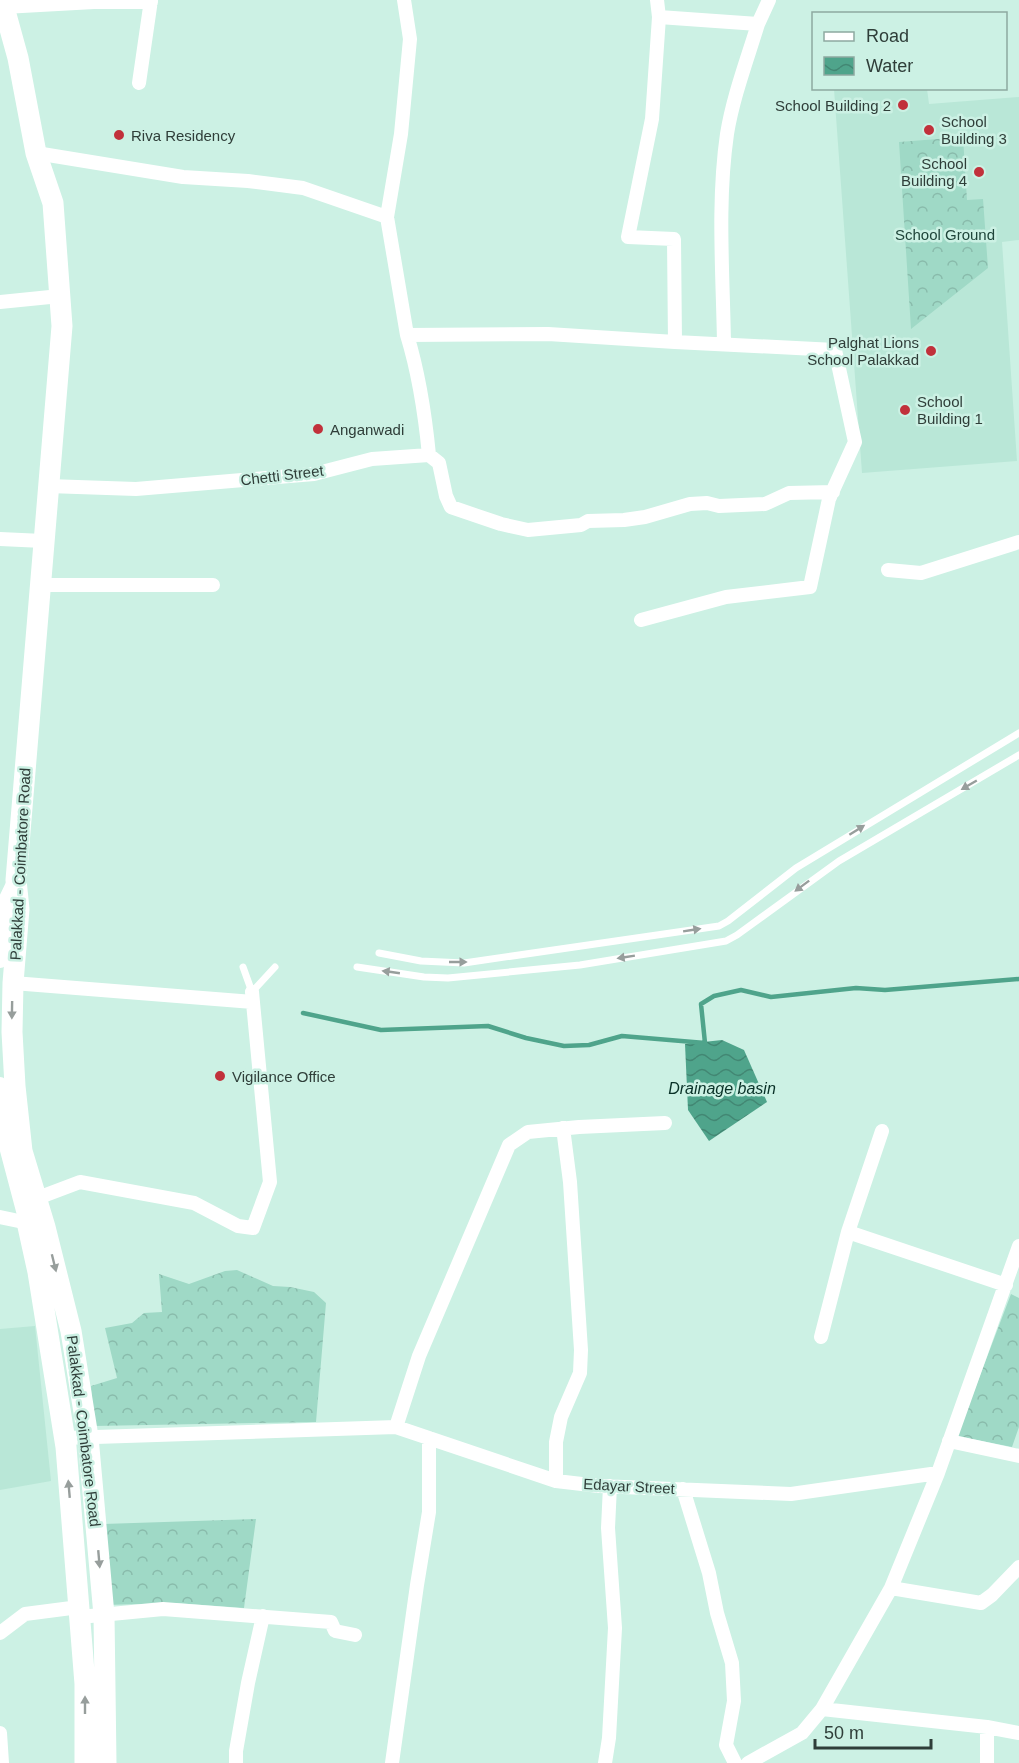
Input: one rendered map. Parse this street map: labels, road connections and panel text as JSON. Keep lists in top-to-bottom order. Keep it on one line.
{"streets":{"main road":["Palakkad - Coimbatore Road"],"street":["Chetti Street","Edayar Street"]},"crossings":[["Chetti Street","Palakkad - Coimbatore Road"],["Palakkad - Coimbatore Road","Edayar Street"]],"water":["Drainage basin"],"parks":["School Ground"],"places":["School Building 2","School Building 3","Riva Residency","School Building 4","Palghat Lions School Palakkad","School Building 1","Anganwadi","Vigilance Office"],"legend":["Road","Water"],"scale_bar":"50 m"}
